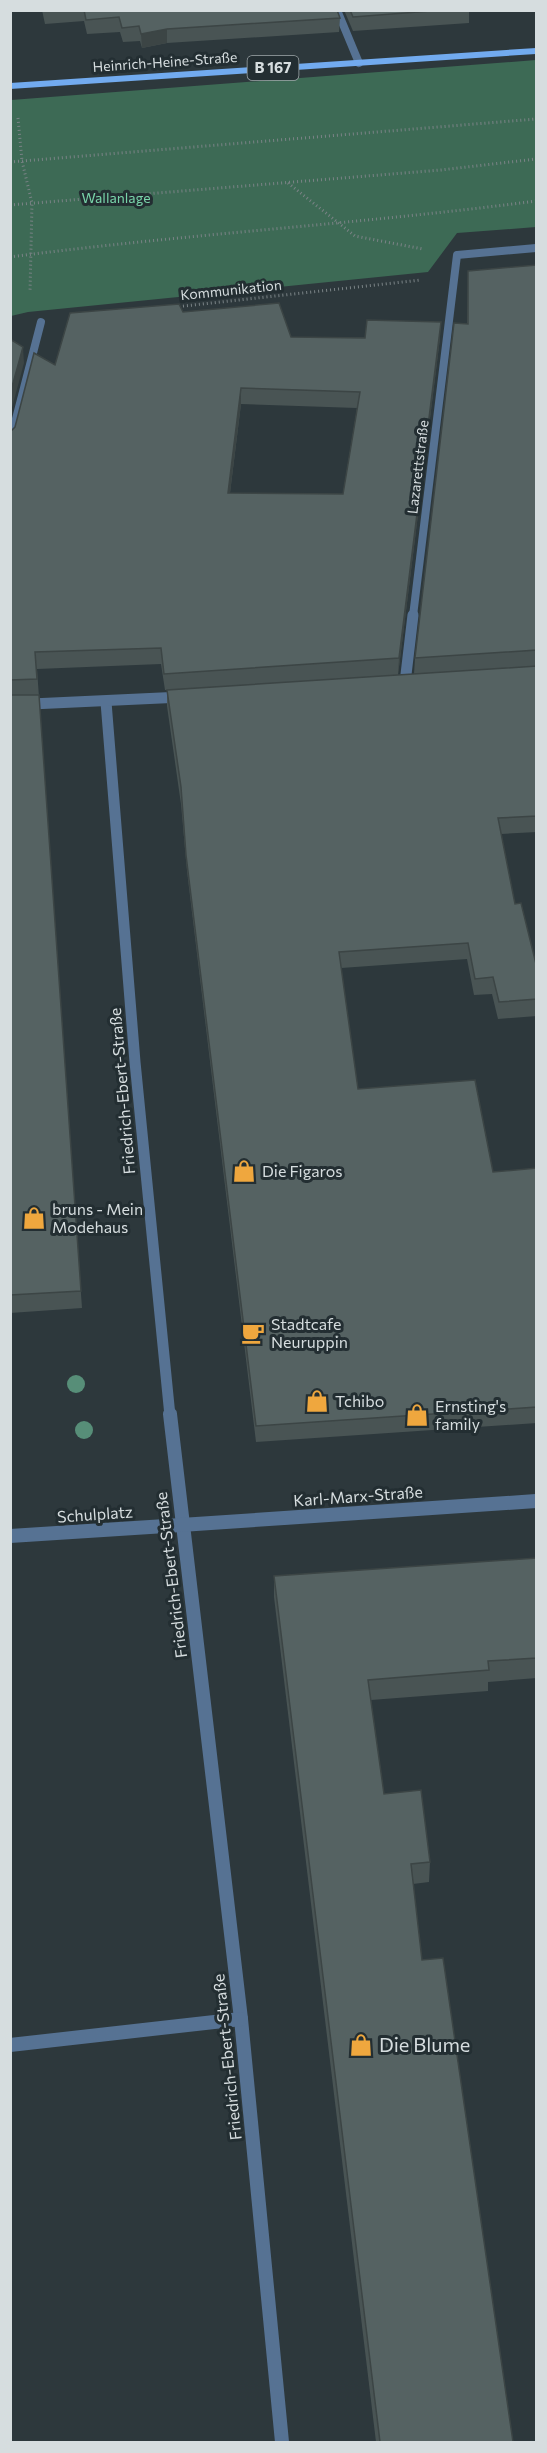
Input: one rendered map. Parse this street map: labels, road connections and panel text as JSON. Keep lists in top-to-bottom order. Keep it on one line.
{"streets":{"main road":["Heinrich-Heine-Straße","B 167"],"street":["Lazarettstraße","Friedrich-Ebert-Straße","Karl-Marx-Straße","Schulplatz"],"path":["Kommunikation"]},"crossings":[["Kommunikation","Lazarettstraße"],["Friedrich-Ebert-Straße","Karl-Marx-Straße"],["Friedrich-Ebert-Straße","Schulplatz"],["Karl-Marx-Straße","Schulplatz"]],"parks":["Wallanlage"],"places":{"shop":["Die Figaros","bruns - Mein Modehaus","Tchibo","Ernsting's family","Die Blume"],"cafe":["Stadtcafe Neuruppin"]}}
